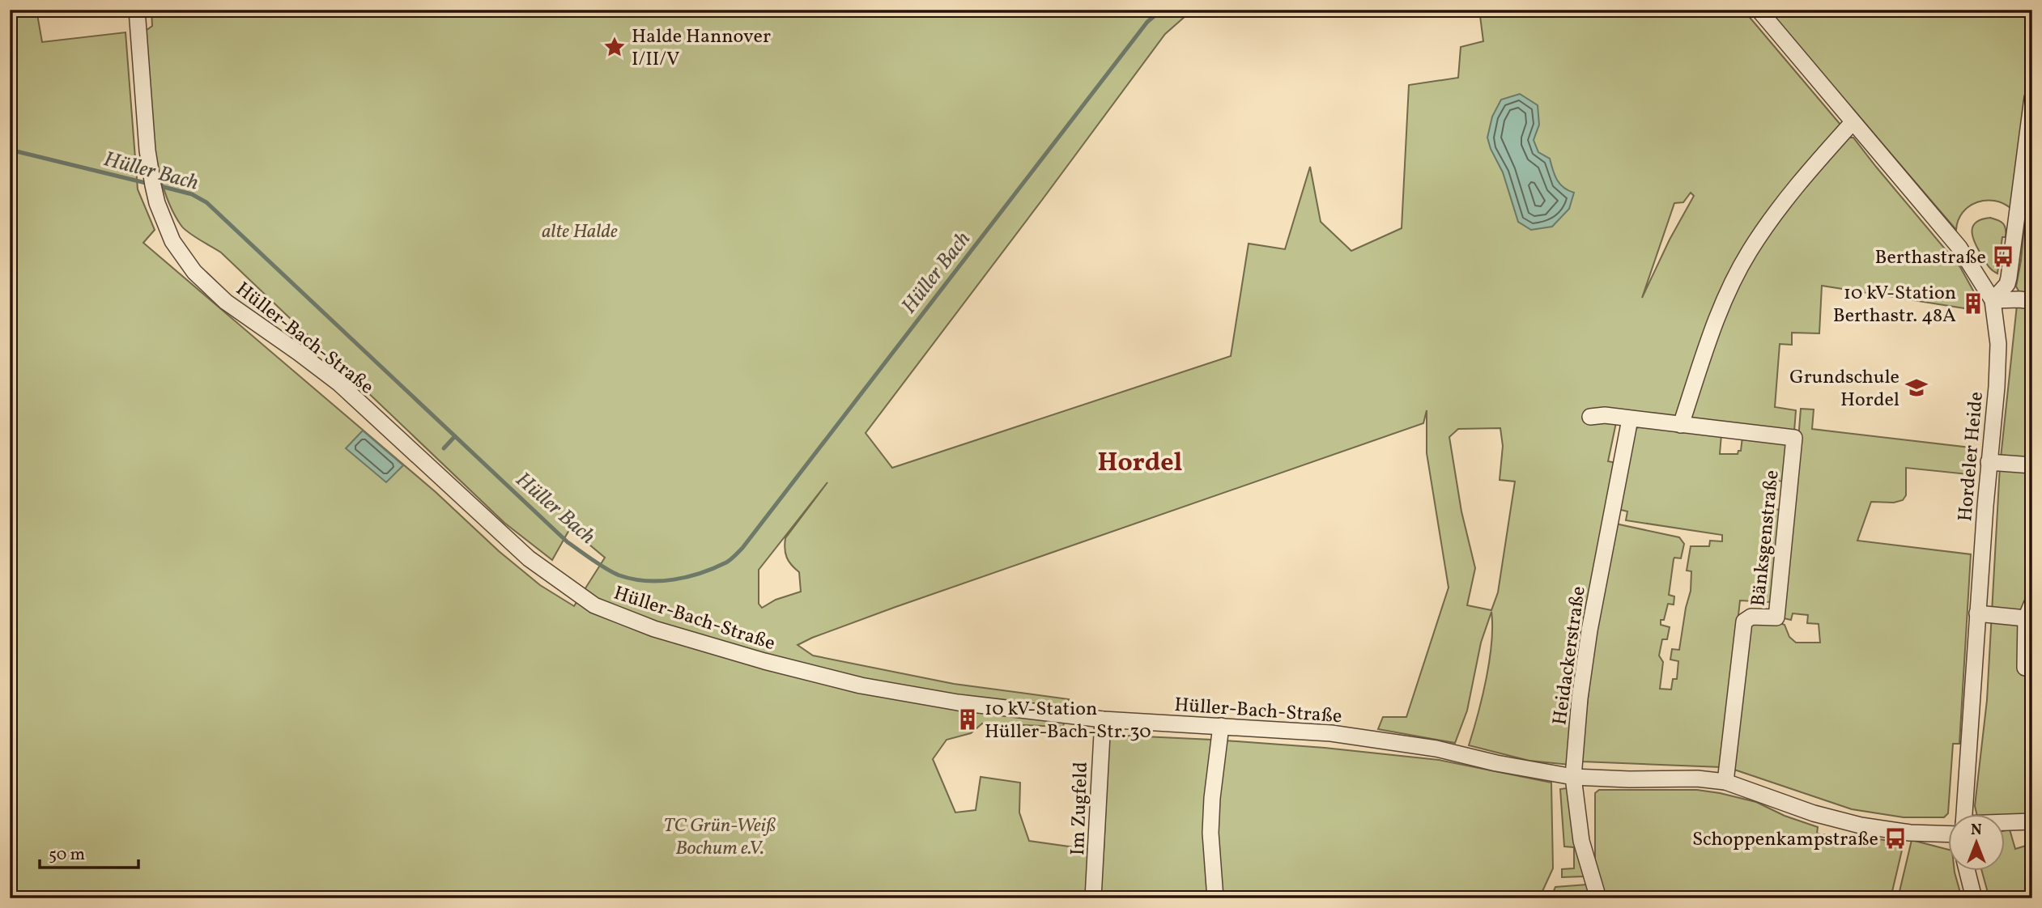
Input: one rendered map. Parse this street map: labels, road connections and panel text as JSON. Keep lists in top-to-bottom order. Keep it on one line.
{"streets":{"street":["Hüller-Bach-Straße","Hordeler Heide","Bänksgenstraße","Heidackerstraße","Im Zugfeld"]},"crossings":[["Hüller-Bach-Straße","Heidackerstraße"],["Hüller-Bach-Straße","Im Zugfeld"]],"districts":["Hordel"],"water":["Hüller Bach"],"parks":["alte Halde","TC Grün-Weiß Bochum e.V."],"places":{"place":["Halde Hannover I/II/V"],"bus stop":["Berthastraße","Schoppenkampstraße"],"building":["10 kV-Station Berthastr. 48A","10 kV-Station Hüller-Bach-Str. 30"],"school or university":["Grundschule Hordel"]},"scale_bar":"50 m","north":"top"}
